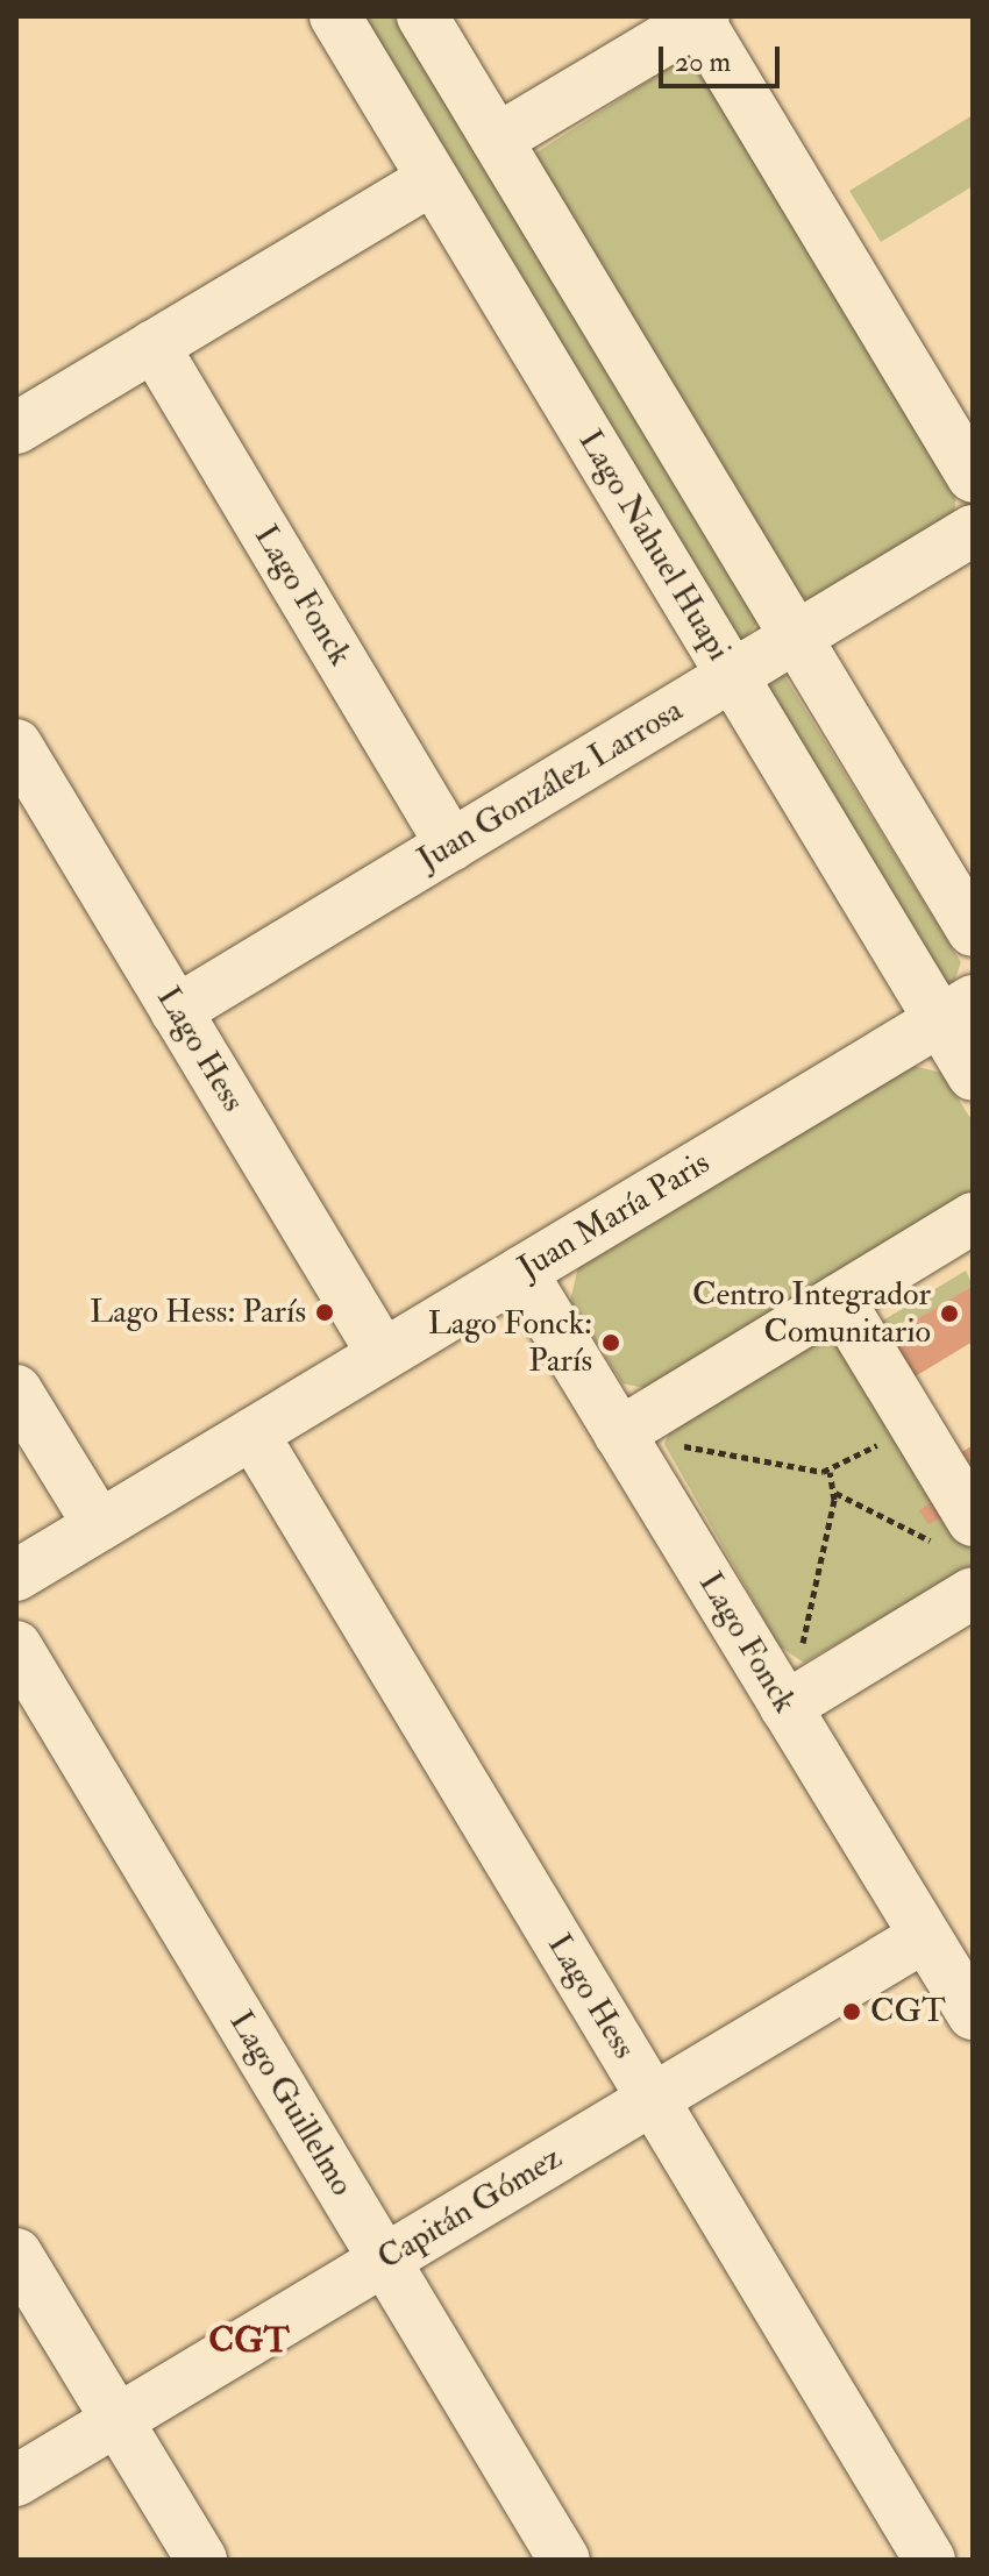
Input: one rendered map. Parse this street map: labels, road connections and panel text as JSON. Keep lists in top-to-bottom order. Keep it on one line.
{"streets":{"street":["Lago Nahuel Huapi","Lago Fonck","Juan González Larrosa","Lago Hess","Juan María Paris","Lago Guillelmo","Capitán Gómez"]},"crossings":[["Lago Nahuel Huapi","Juan González Larrosa"],["Lago Nahuel Huapi","Juan María Paris"],["Lago Fonck","Juan González Larrosa"],["Lago Fonck","Juan María Paris"],["Lago Fonck","Capitán Gómez"],["Juan González Larrosa","Lago Hess"],["Lago Hess","Juan María Paris"],["Lago Hess","Capitán Gómez"],["Lago Guillelmo","Capitán Gómez"]],"districts":["CGT"],"places":["Lago Hess: París","Centro Integrador Comunitario","Lago Fonck: París","CGT"],"scale_bar":"20 m"}
